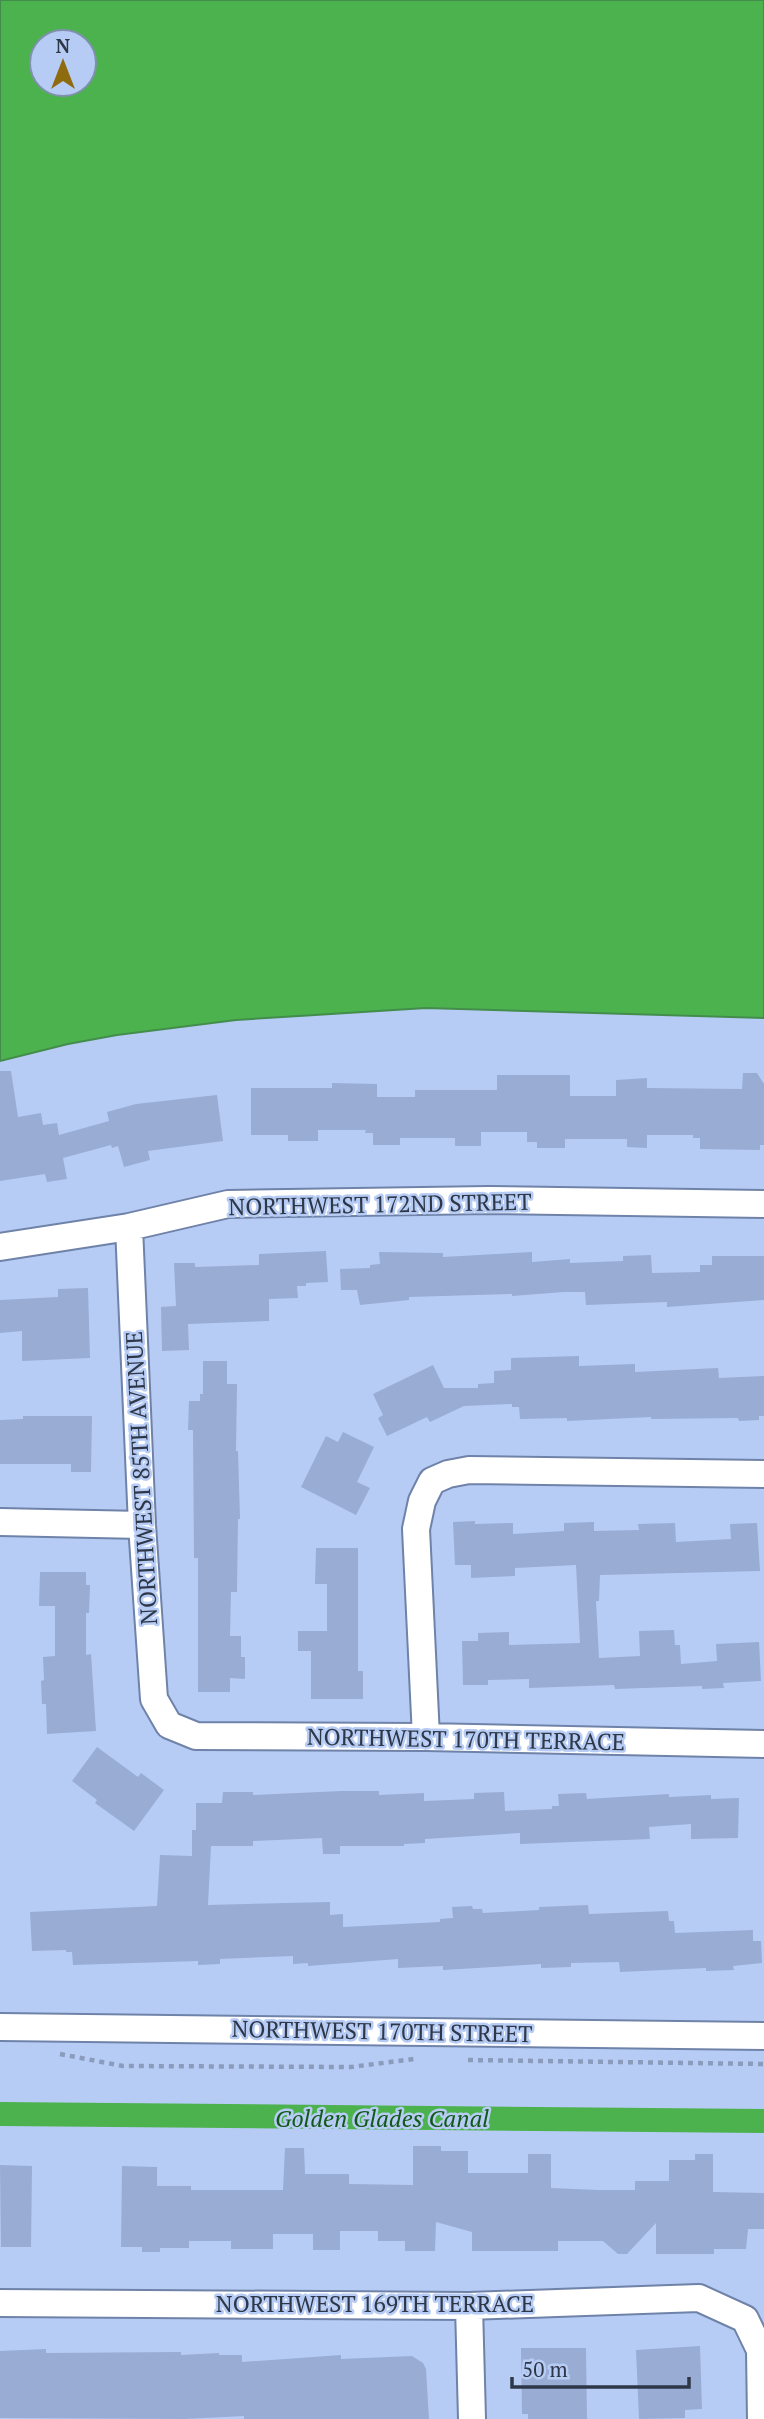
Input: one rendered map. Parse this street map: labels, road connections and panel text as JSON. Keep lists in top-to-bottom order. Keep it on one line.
{"streets":{"street":["NORTHWEST 172ND STREET","NORTHWEST 85TH AVENUE","NORTHWEST 170TH TERRACE","NORTHWEST 170TH STREET","NORTHWEST 169TH TERRACE"]},"crossings":[["NORTHWEST 172ND STREET","NORTHWEST 85TH AVENUE"],["NORTHWEST 85TH AVENUE","NORTHWEST 170TH TERRACE"]],"water":["Golden Glades Canal"],"scale_bar":"50 m","north":"top"}
